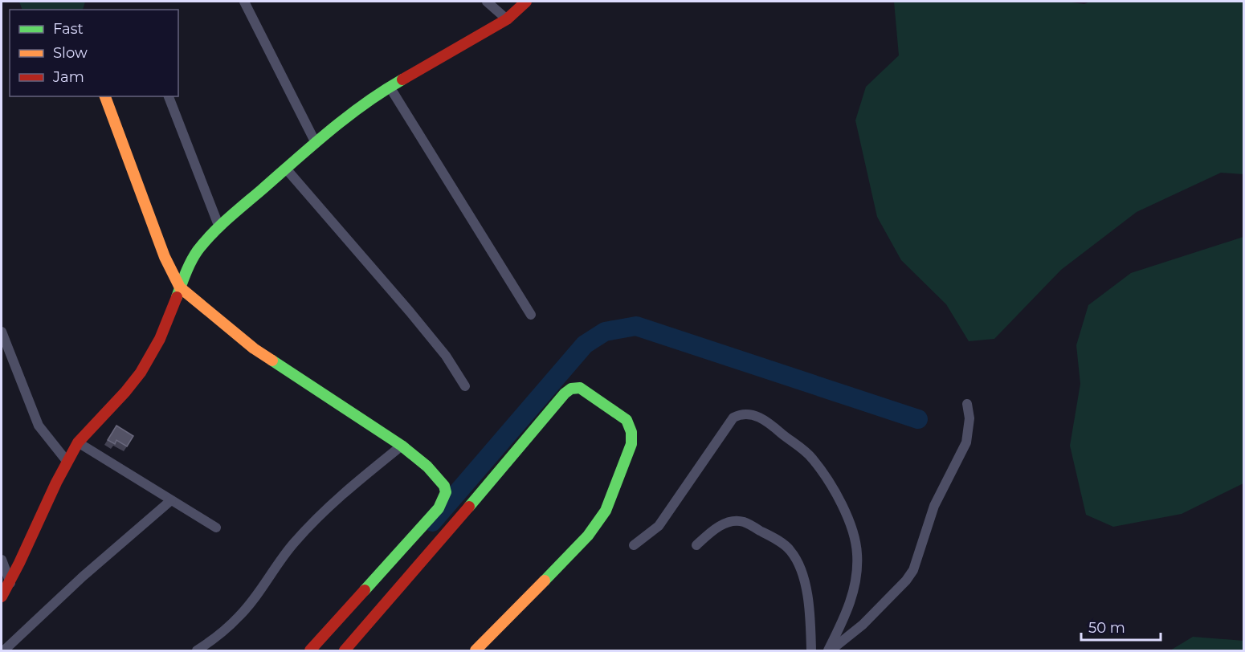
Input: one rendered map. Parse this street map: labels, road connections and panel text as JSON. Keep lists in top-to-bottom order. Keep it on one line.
{"legend":["Fast","Slow","Jam"],"scale_bar":"50 m"}
